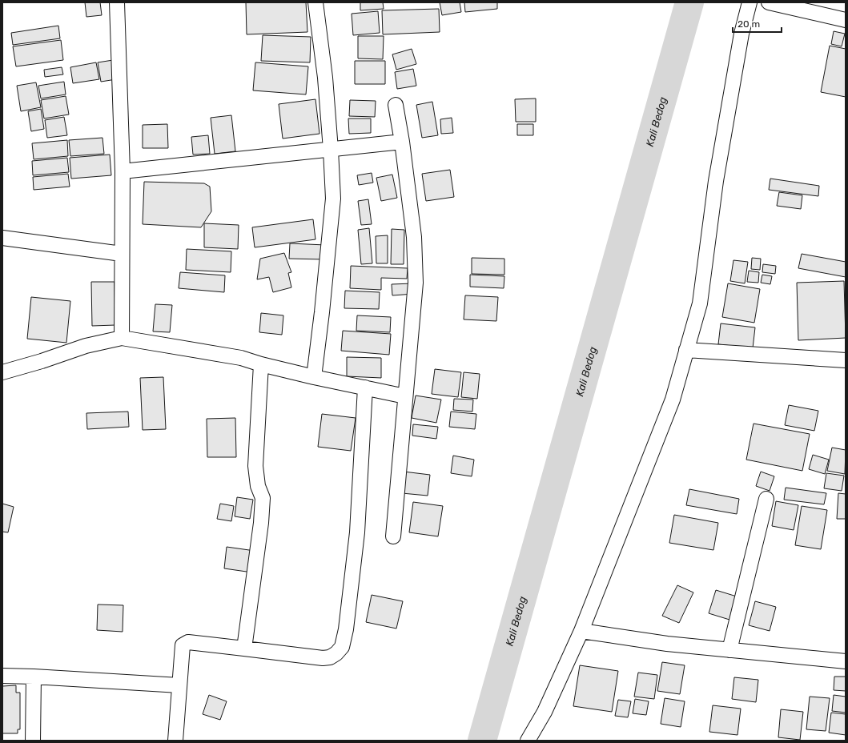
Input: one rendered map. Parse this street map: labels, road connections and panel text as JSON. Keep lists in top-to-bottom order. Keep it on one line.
{"water":["Kali Bedog"],"scale_bar":"20 m"}
